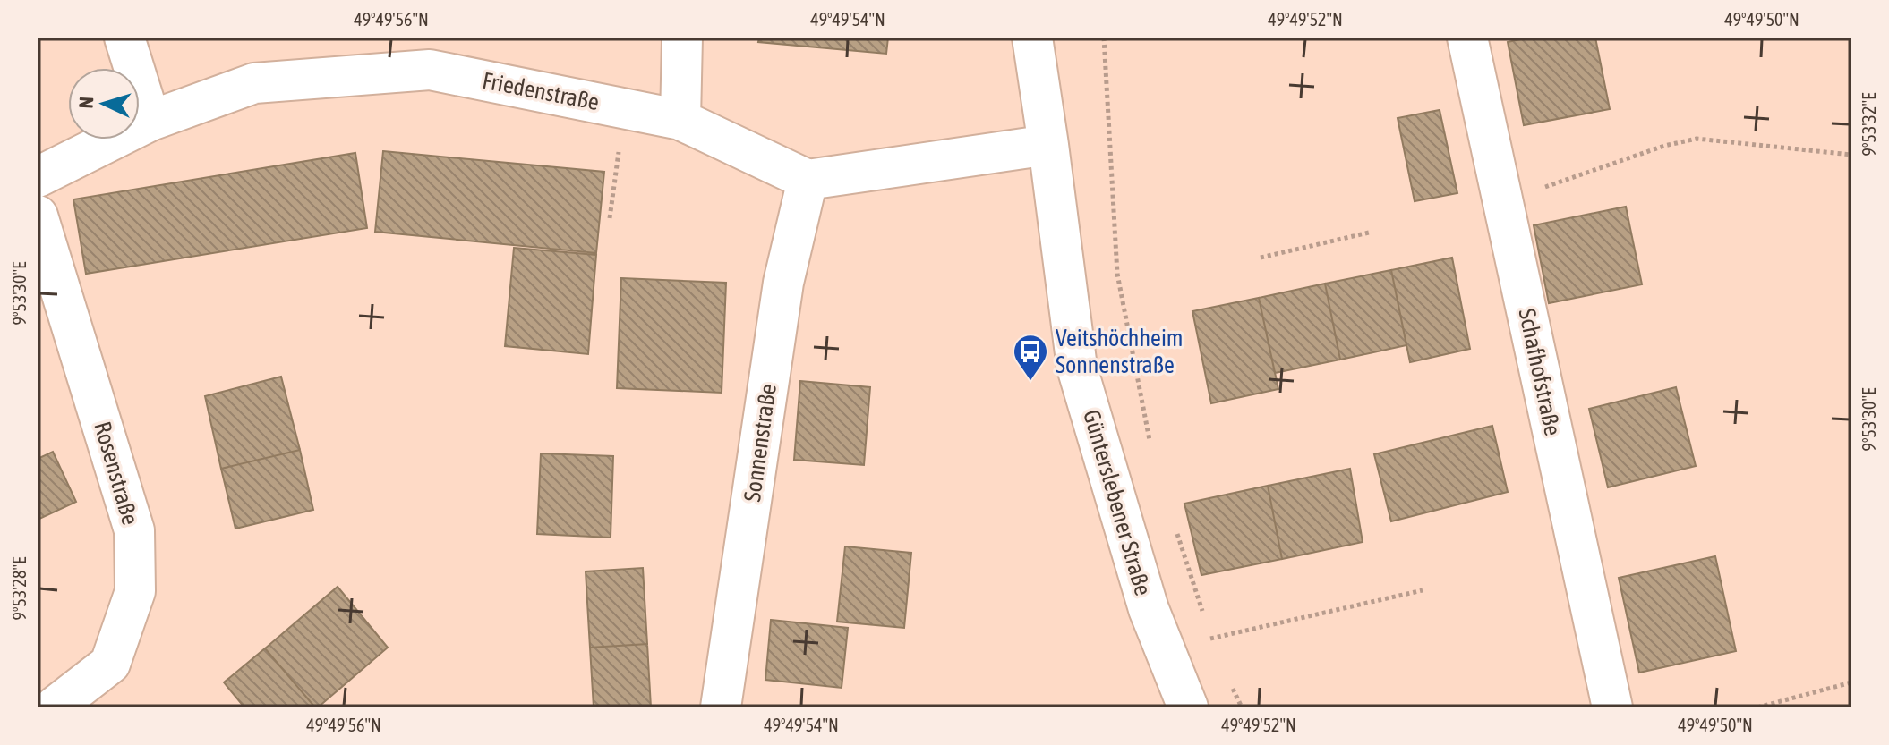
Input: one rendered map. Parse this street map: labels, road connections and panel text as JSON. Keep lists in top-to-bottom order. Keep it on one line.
{"streets":{"street":["Friedenstraße","Schafhofstraße","Sonnenstraße","Rosenstraße","Günterslebener Straße"]},"crossings":[["Friedenstraße","Sonnenstraße"]],"places":{"bus stop":["Veitshöchheim Sonnenstraße"]},"north":"left","coordinates":["49°49'56\"N","49°49'54\"N","49°49'52\"N","49°49'50\"N","9°53'32\"E","9°53'30\"E","9°53'28\"E"]}
